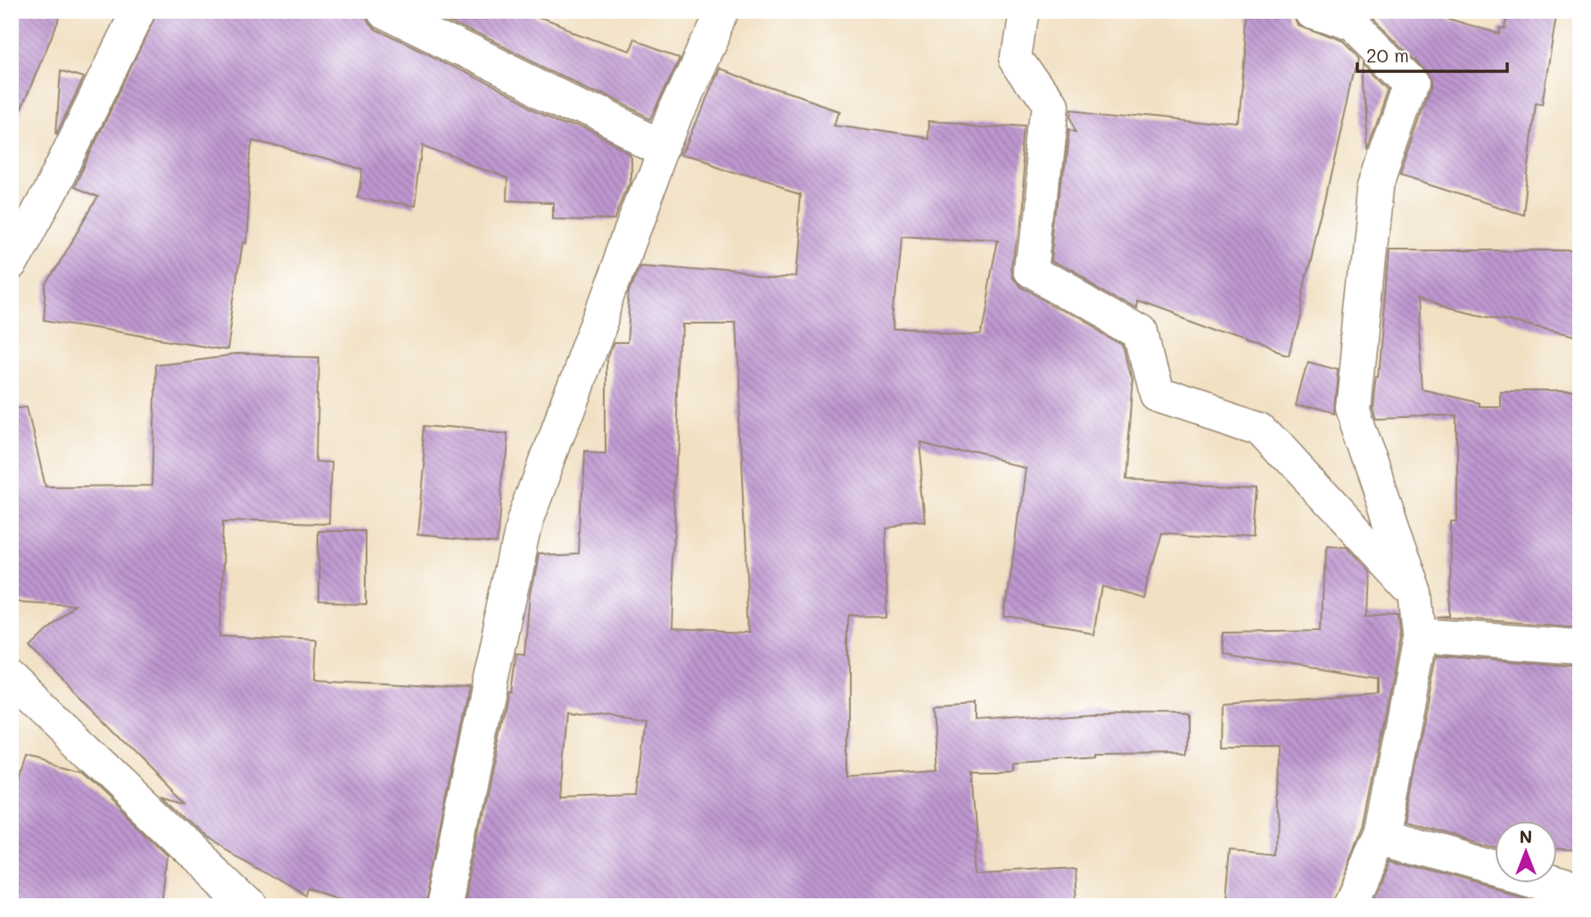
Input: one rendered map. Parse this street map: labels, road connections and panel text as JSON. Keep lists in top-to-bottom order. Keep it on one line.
{"scale_bar":"20 m","north":"top"}
